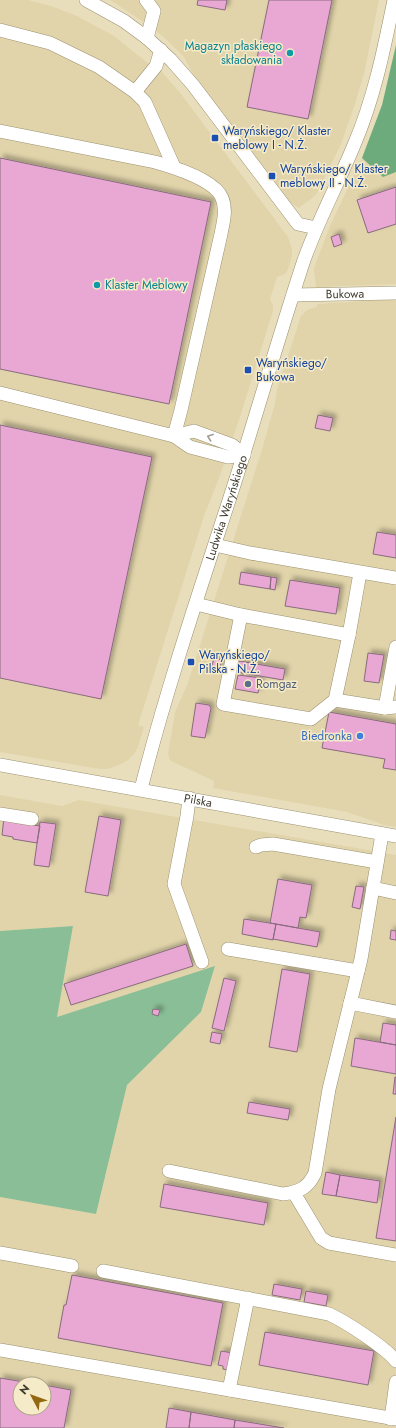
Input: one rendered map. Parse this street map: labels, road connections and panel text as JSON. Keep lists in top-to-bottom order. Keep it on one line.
{"streets":{"street":["Bukowa","Ludwika Waryńskiego","Pilska"]},"crossings":[["Bukowa","Ludwika Waryńskiego"],["Ludwika Waryńskiego","Pilska"]],"places":{"other":["Magazyn płaskiego składowania","Klaster Meblowy","Romgaz","Biedronka"],"transit":["Waryńskiego/ Klaster meblowy I - N.Ż.","Waryńskiego/ Klaster meblowy II - N.Ż.","Waryńskiego/ Bukowa","Waryńskiego/ Pilska - N.Ż."]},"north":"top left"}
